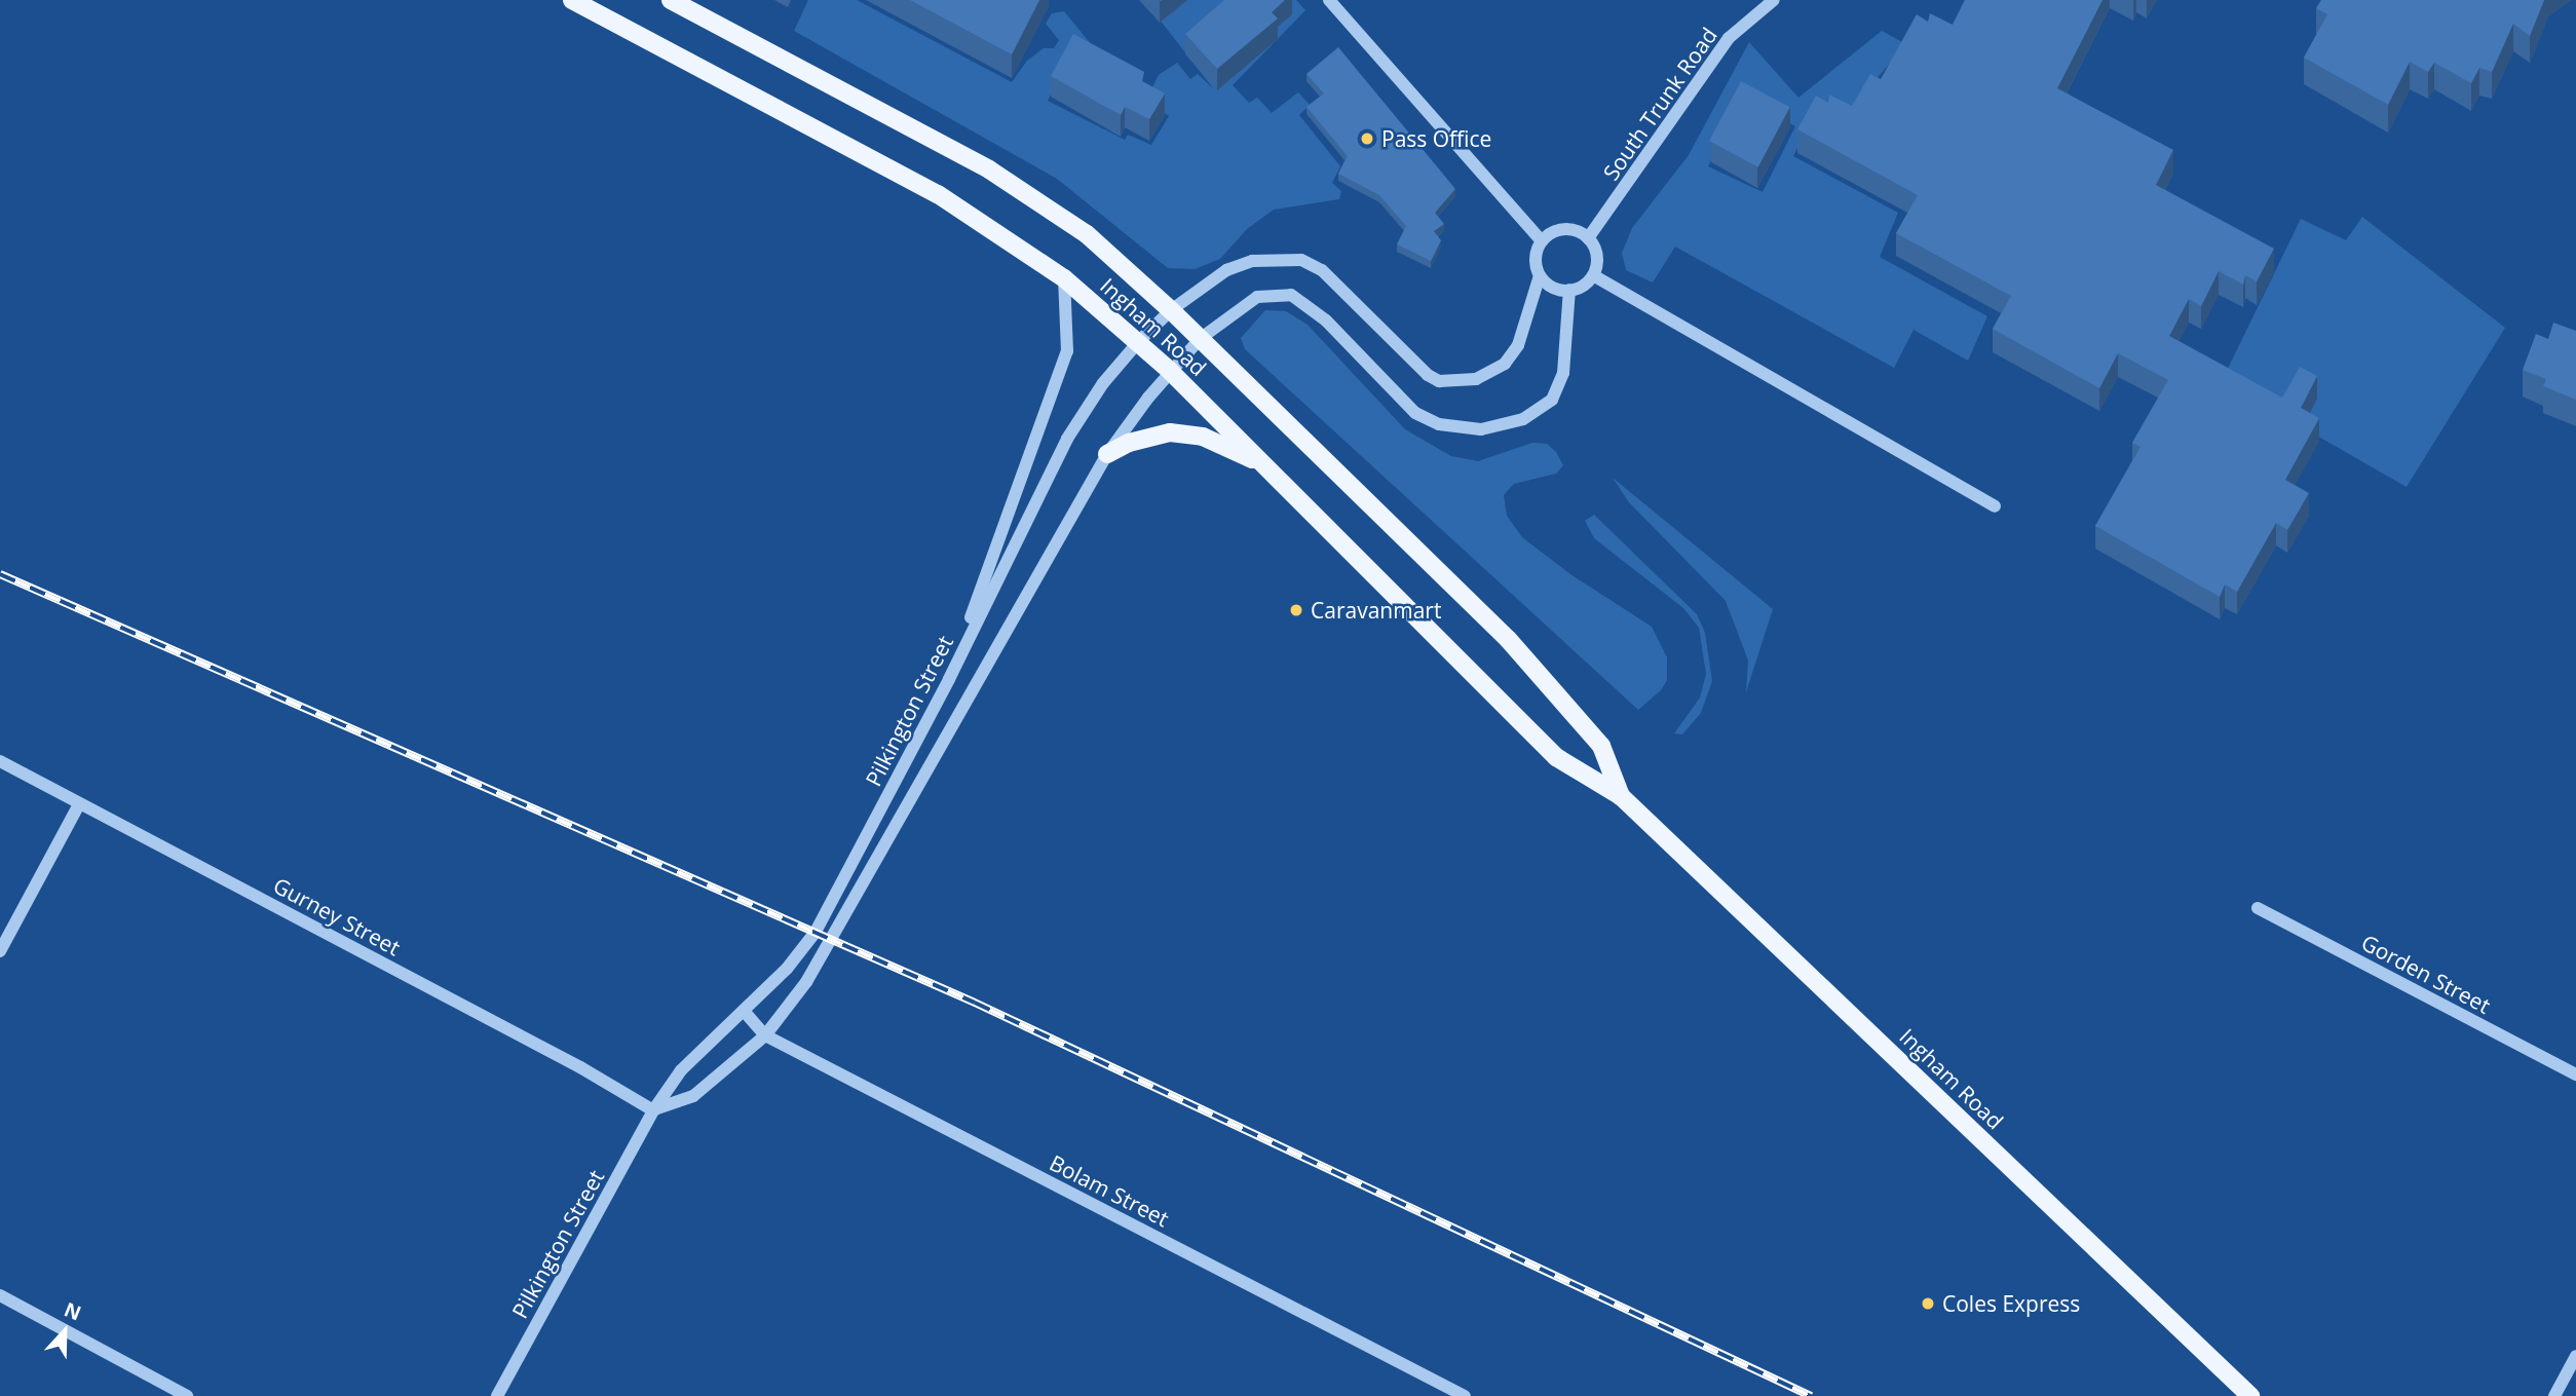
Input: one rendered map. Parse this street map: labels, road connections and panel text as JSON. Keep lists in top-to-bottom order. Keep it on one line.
{"streets":{"main road":["Ingham Road"],"street":["South Trunk Road","Pilkington Street","Gurney Street","Gorden Street","Bolam Street"]},"crossings":[["South Trunk Road","Pilkington Street"],["Ingham Road","Pilkington Street"],["Pilkington Street","Gurney Street"],["Pilkington Street","Bolam Street"]],"places":["Pass Office","Caravanmart","Coles Express"],"north":"top"}
